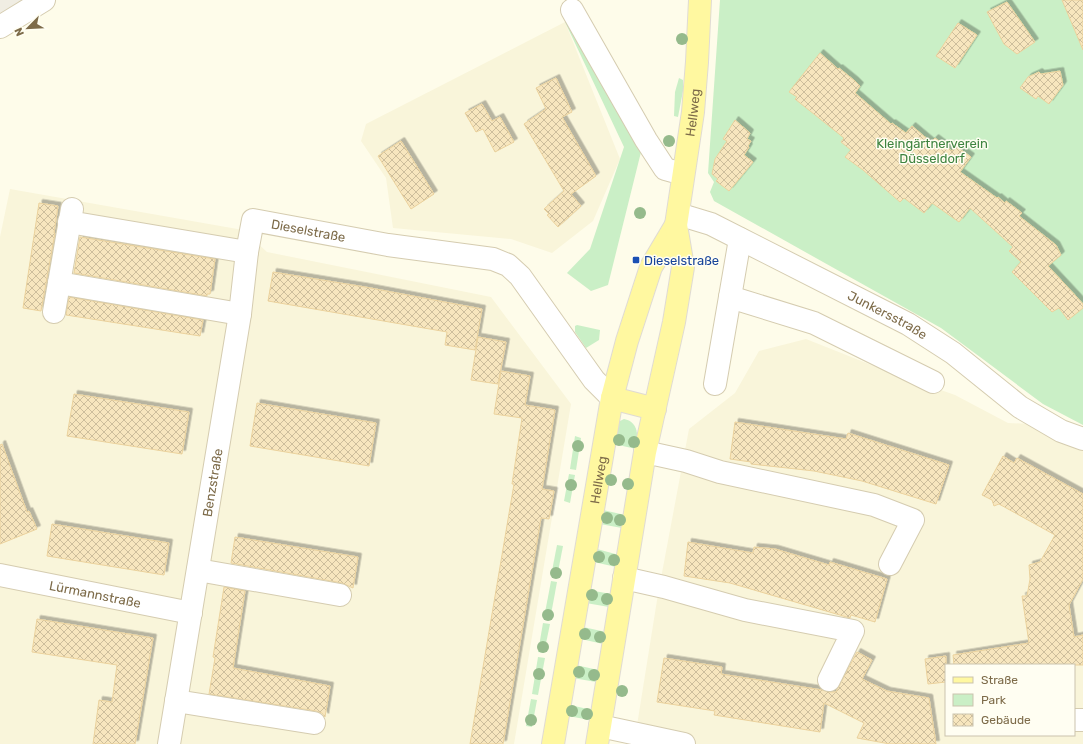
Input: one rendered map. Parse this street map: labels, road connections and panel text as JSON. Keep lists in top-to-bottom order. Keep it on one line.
{"streets":{"main road":["Hellweg"],"street":["Dieselstraße","Junkersstraße","Benzstraße","Lürmannstraße"]},"crossings":[["Hellweg","Dieselstraße"],["Hellweg","Junkersstraße"],["Dieselstraße","Benzstraße"],["Benzstraße","Lürmannstraße"]],"parks":["Kleingärtnerverein Düsseldorf"],"places":{"transit":["Dieselstraße"]},"legend":["Straße","Park","Gebäude"],"north":"bottom left"}
